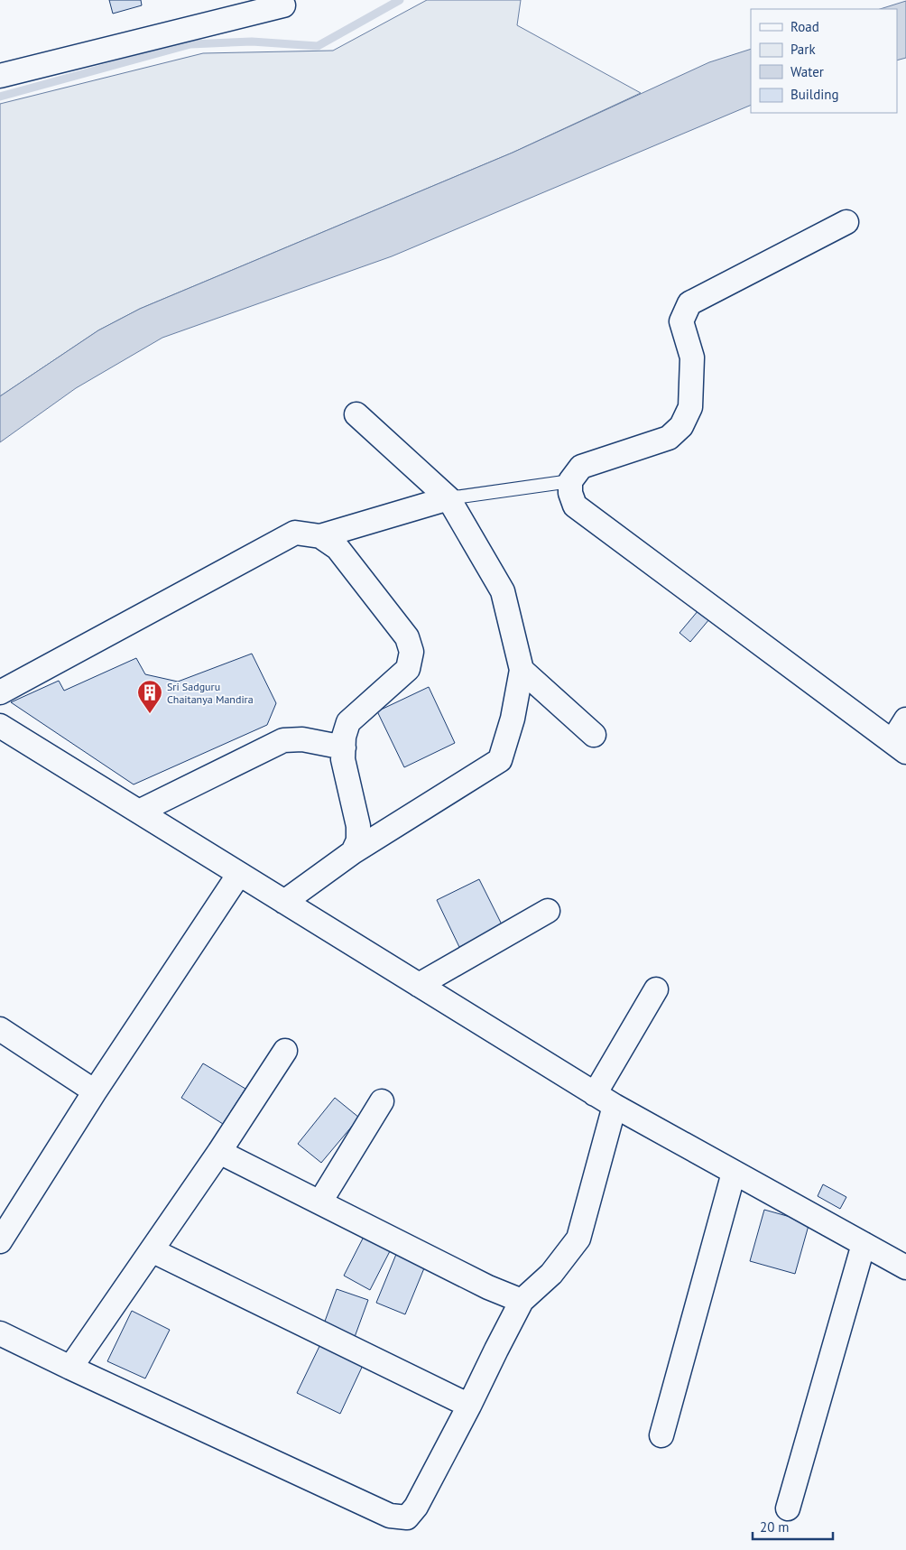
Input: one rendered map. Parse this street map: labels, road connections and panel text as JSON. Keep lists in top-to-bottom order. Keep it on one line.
{"places":{"building":["Sri Sadguru Chaitanya Mandira"]},"legend":["Road","Park","Water","Building"],"scale_bar":"20 m"}
